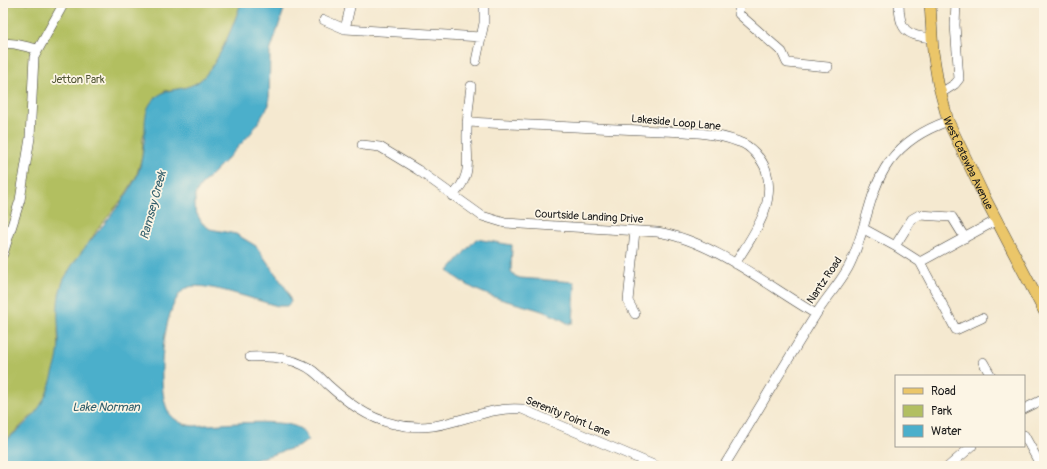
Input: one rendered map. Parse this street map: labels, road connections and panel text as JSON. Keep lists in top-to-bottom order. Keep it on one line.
{"streets":{"main road":["West Catawba Avenue"],"street":["Lakeside Loop Lane","Courtside Landing Drive","Nantz Road","Serenity Point Lane"]},"crossings":[["Lakeside Loop Lane","Courtside Landing Drive"],["West Catawba Avenue","Nantz Road"],["Courtside Landing Drive","Nantz Road"]],"water":["Ramsey Creek","Lake Norman"],"parks":["Jetton Park"],"legend":["Road","Park","Water"]}
